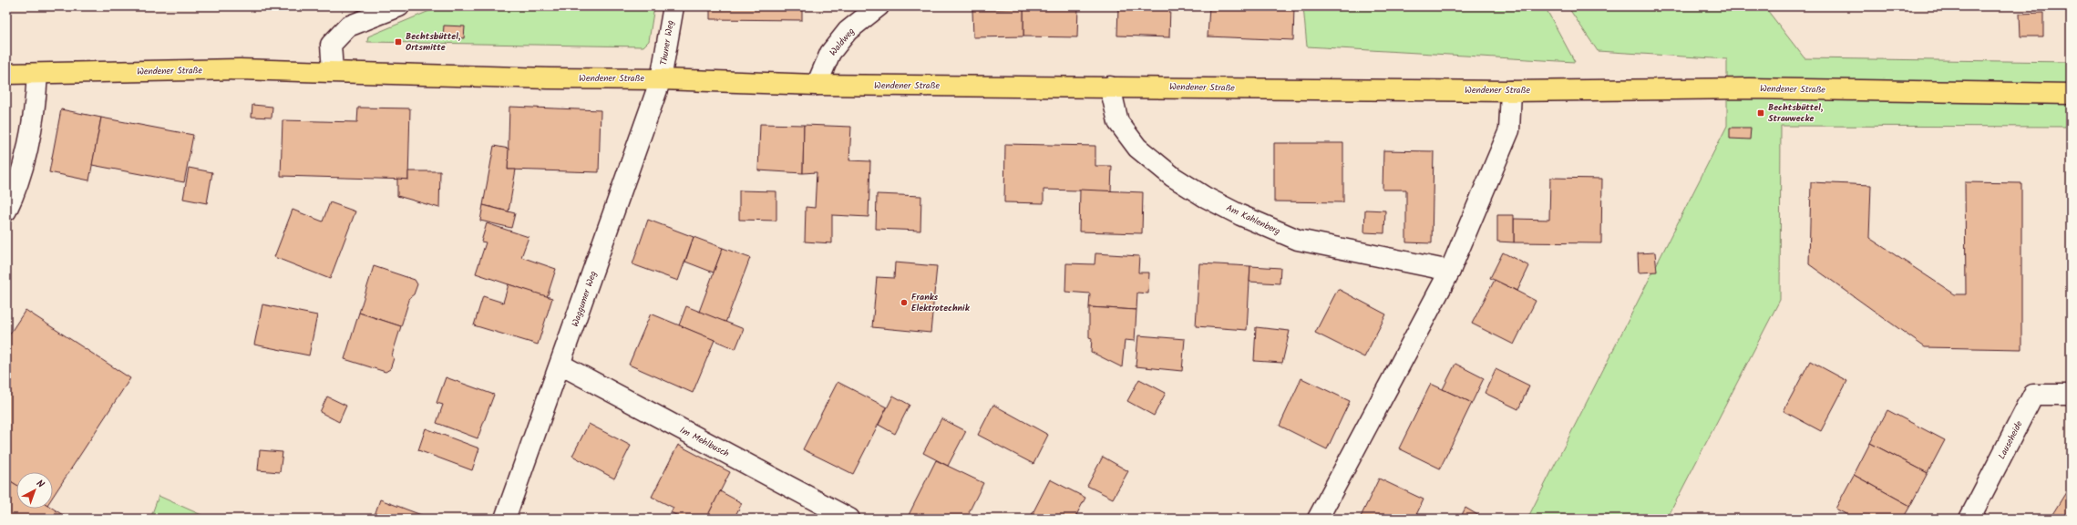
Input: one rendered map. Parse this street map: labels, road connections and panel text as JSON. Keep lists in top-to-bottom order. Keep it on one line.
{"streets":{"main road":["Wendener Straße"],"street":["Waldweg","Thuner Weg","Am Kahlenberg","Waggumer Weg","Lauseheide","Im Mehlbusch"]},"crossings":[["Waldweg","Wendener Straße"],["Thuner Weg","Wendener Straße"],["Thuner Weg","Waggumer Weg"],["Wendener Straße","Am Kahlenberg"],["Wendener Straße","Waggumer Weg"],["Waggumer Weg","Im Mehlbusch"]],"places":{"transit":["Bechtsbüttel, Ortsmitte","Bechtsbüttel, Strauwecke"],"other":["Franks Elektrotechnik"]},"north":"top right"}
